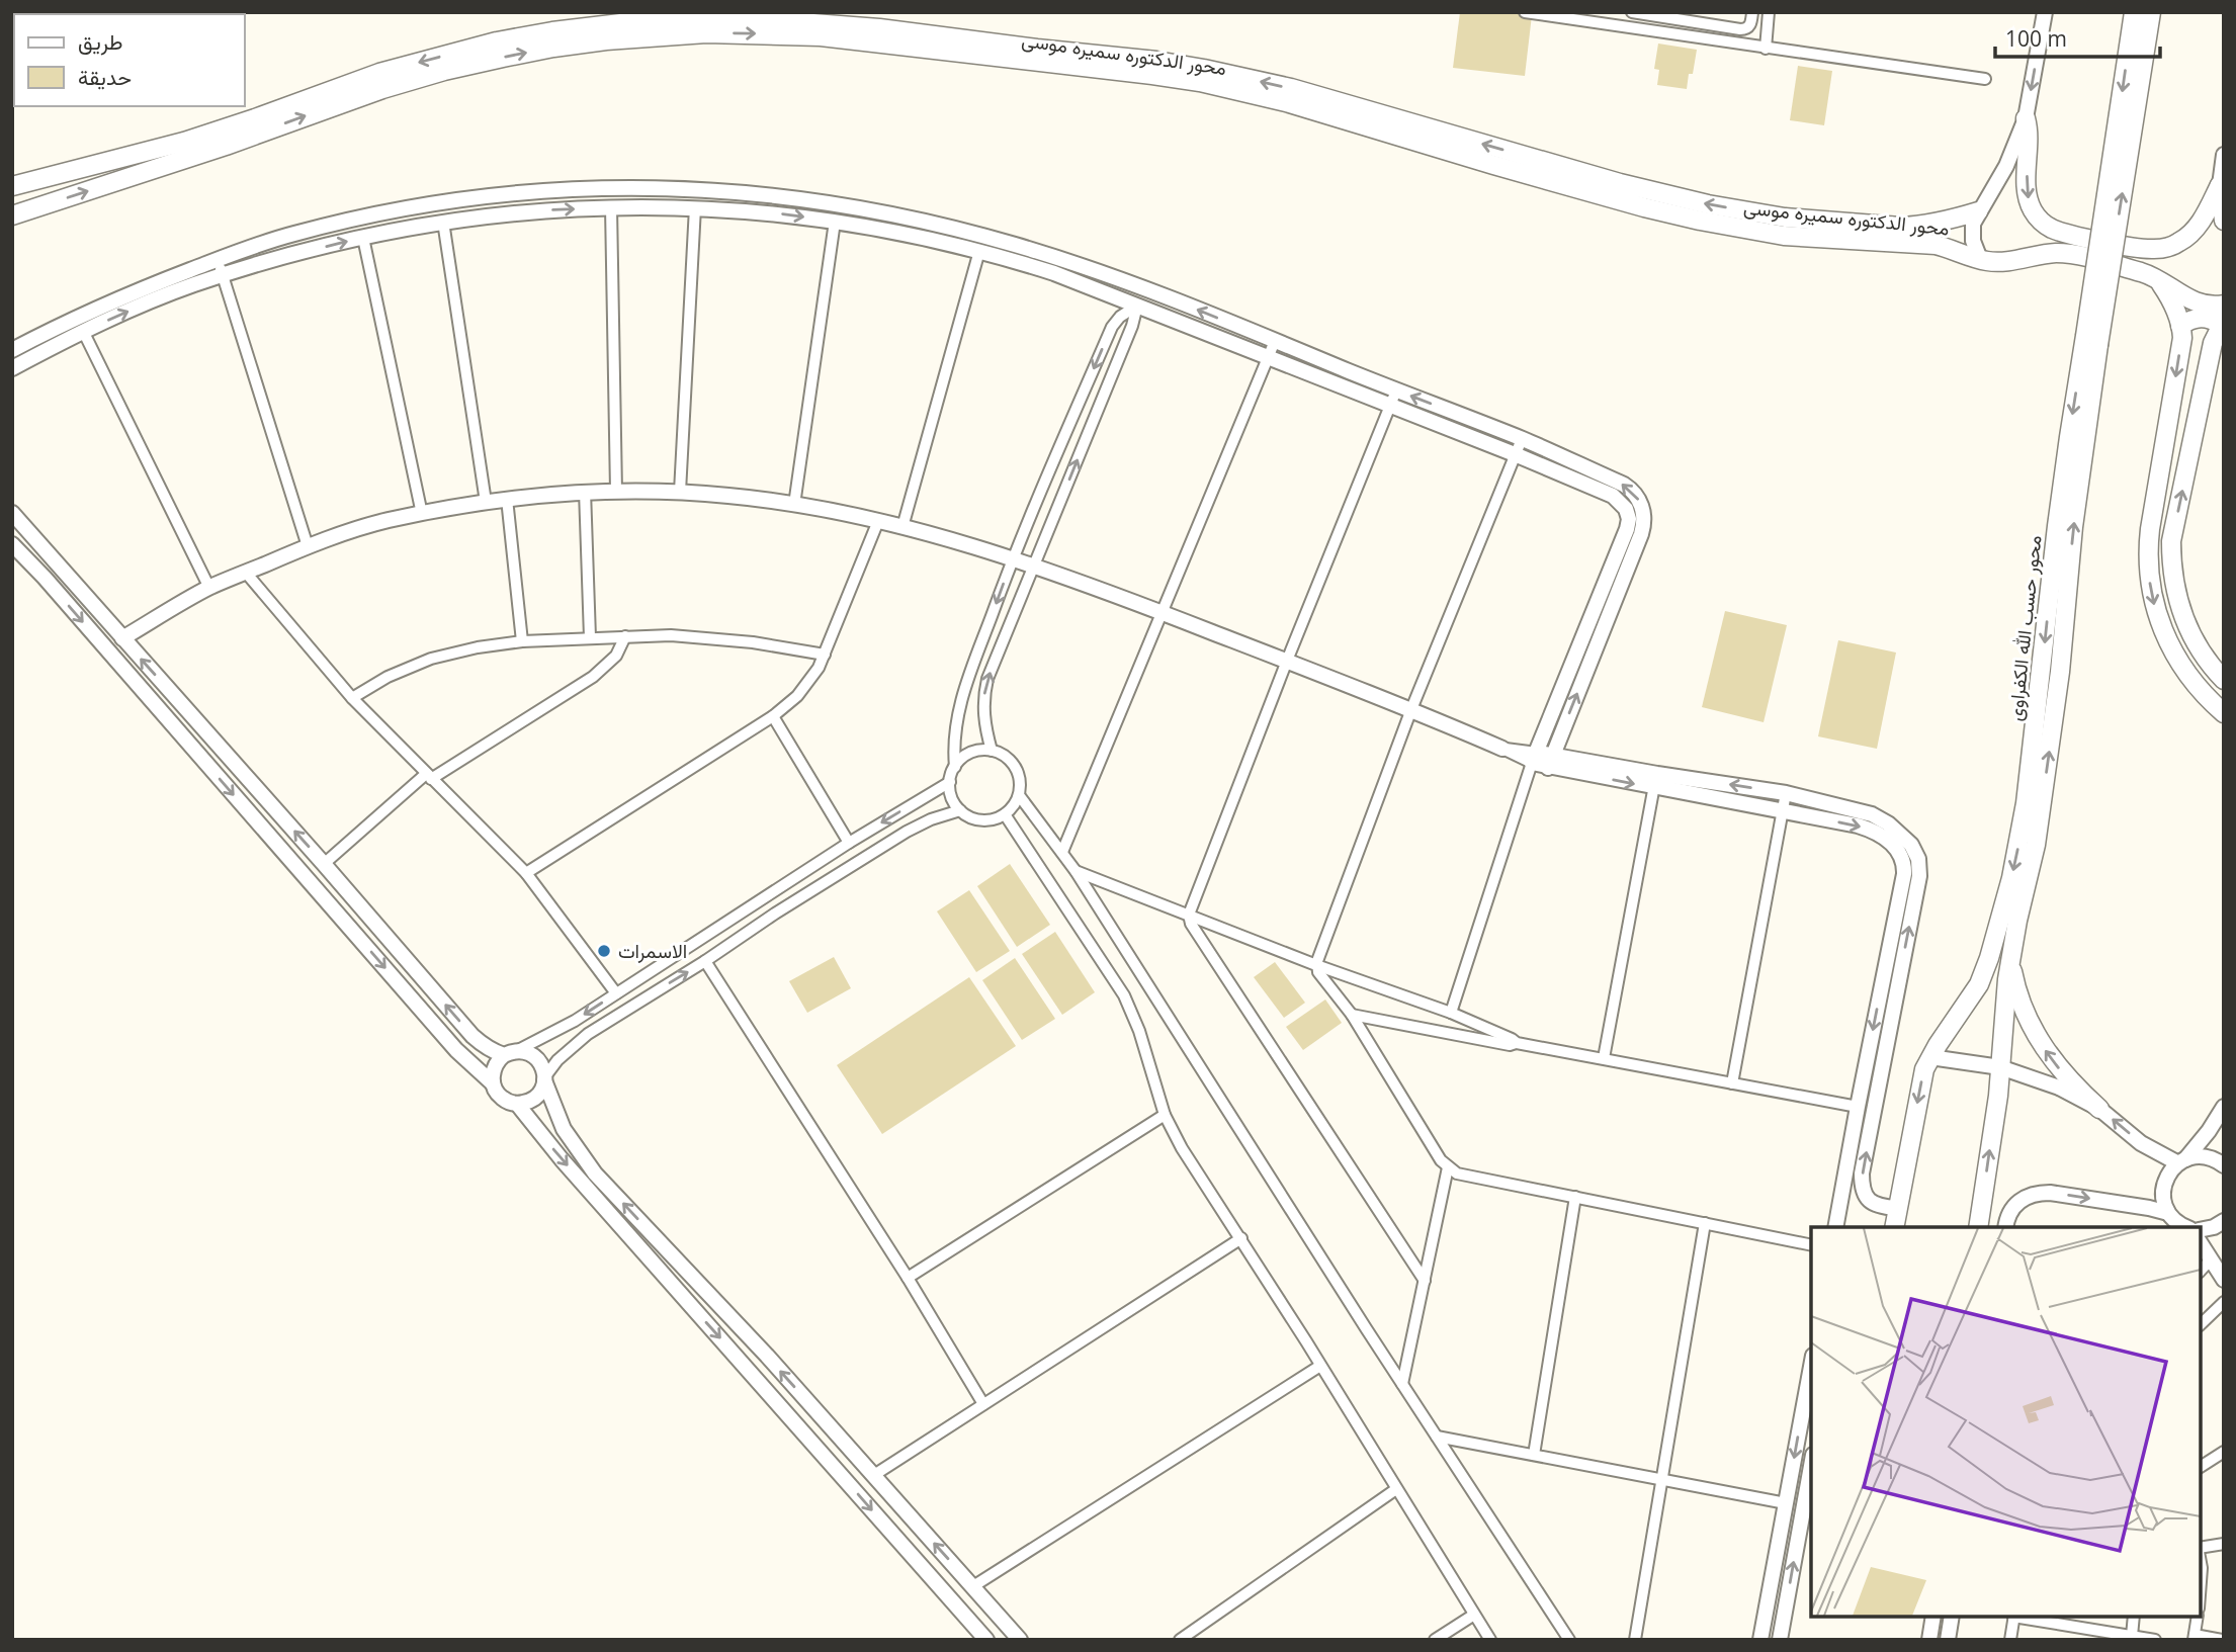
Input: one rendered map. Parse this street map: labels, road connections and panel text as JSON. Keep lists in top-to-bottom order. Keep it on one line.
{"streets":{"main road":["محور الدكتوره سميره موسى","محور حسب الله الكفراوى"]},"places":["الاسمرات"],"legend":["طريق","حديقة"],"scale_bar":"100 m"}
